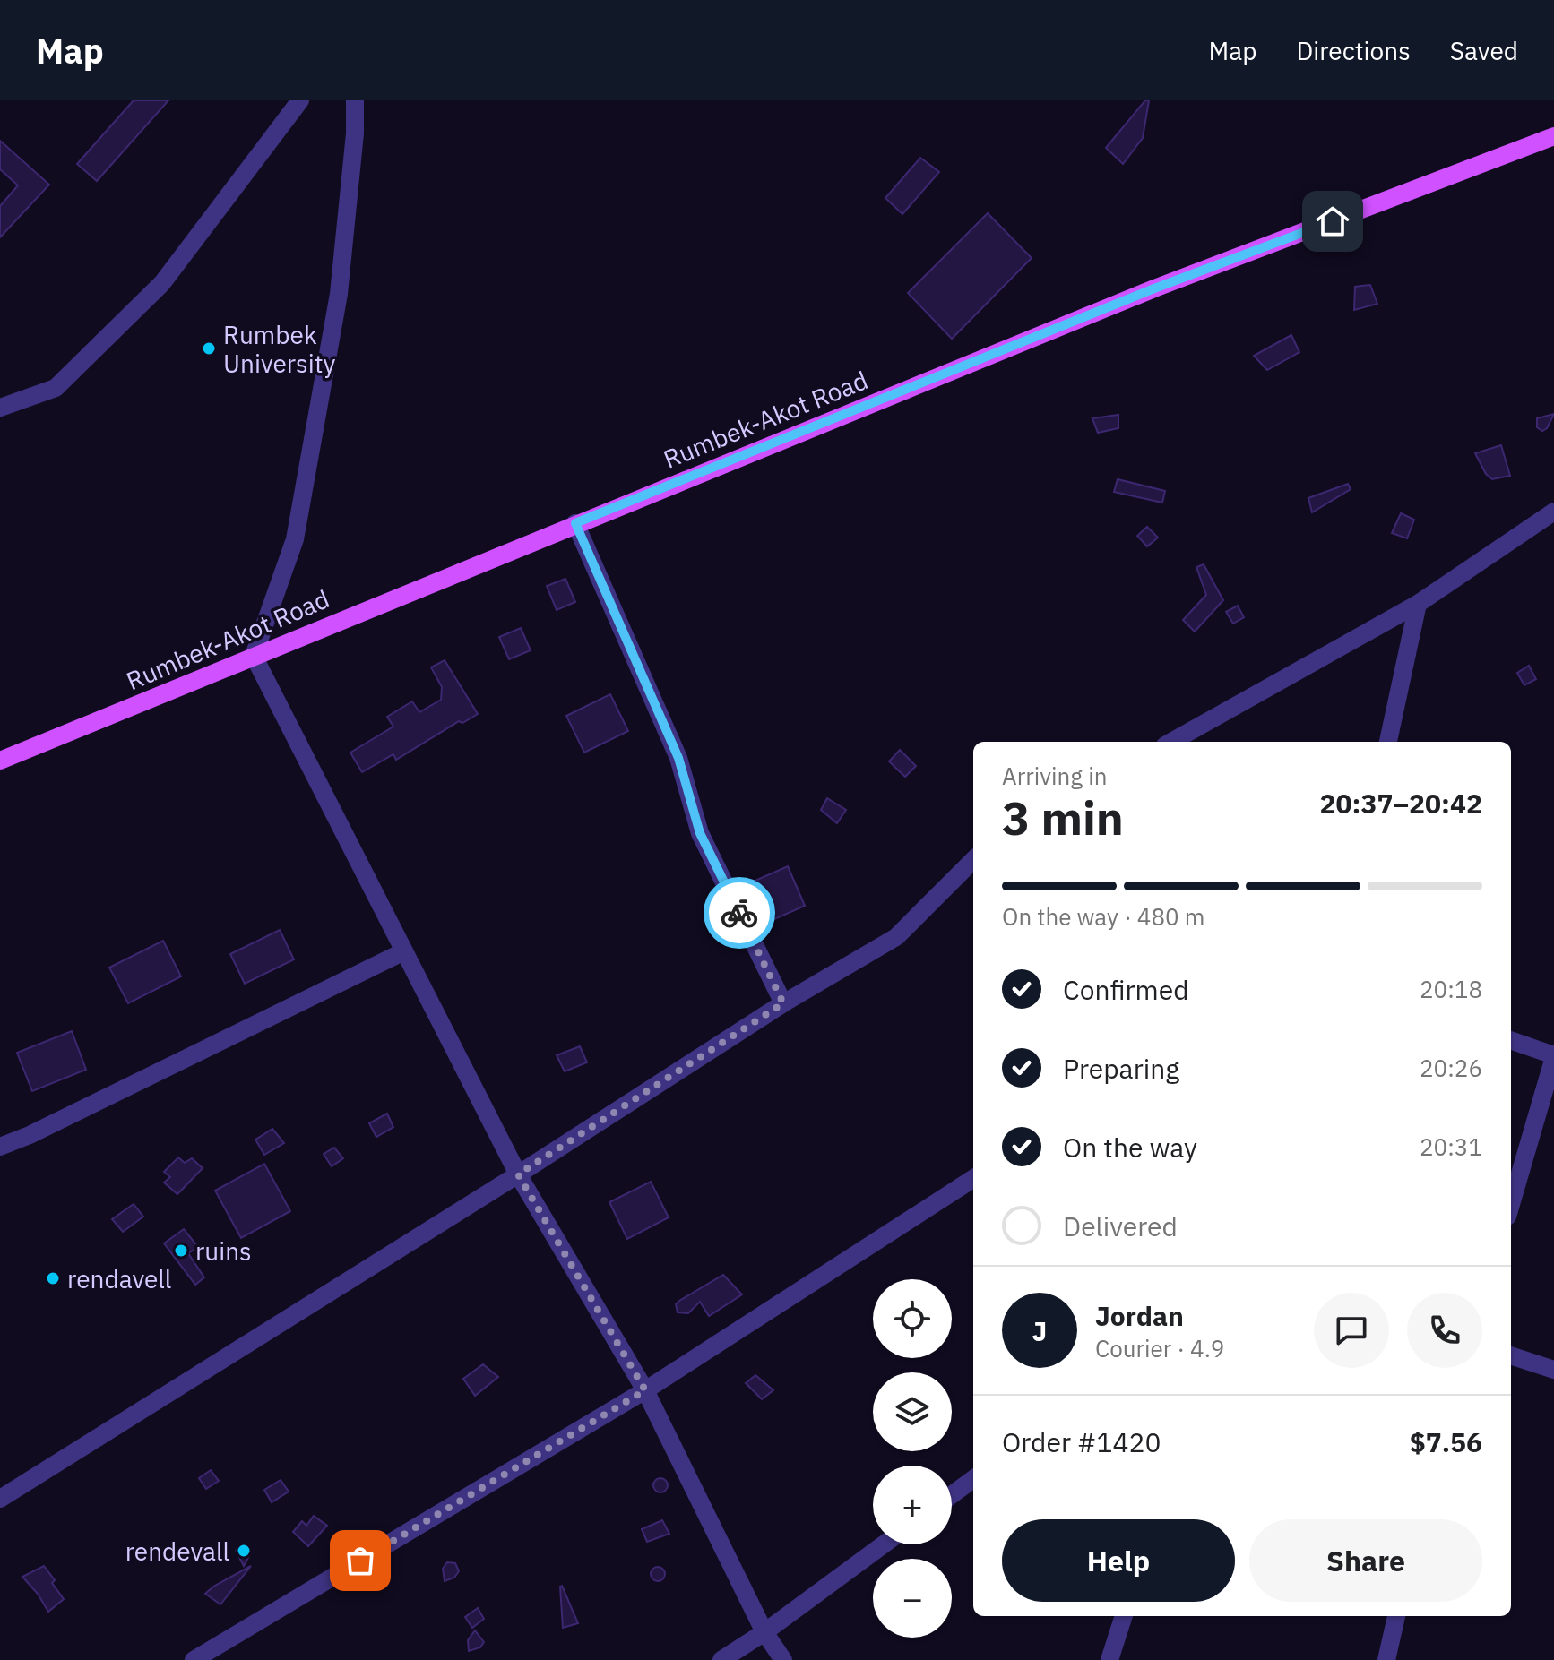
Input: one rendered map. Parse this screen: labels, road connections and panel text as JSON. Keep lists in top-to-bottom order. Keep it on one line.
{"streets":{"main road":["Rumbek-Akot Road"]},"places":["Rumbek University","ruins","rendavell","rendevall"],"page":{"header":"Map","nav":["Map","Directions","Saved"],"heading":["3 min","Arriving in","20:37–20:42"],"panel":["Jordan","Courier · 4.9","Order #1420","$7.56"],"bar":"On the way · 480 m","list":[["Confirmed","20:18"],["Preparing","20:26"],["On the way","20:31"],"Delivered"],"map_buttons":["+","−"],"round":"J","buttons":["Help","Share"]}}
